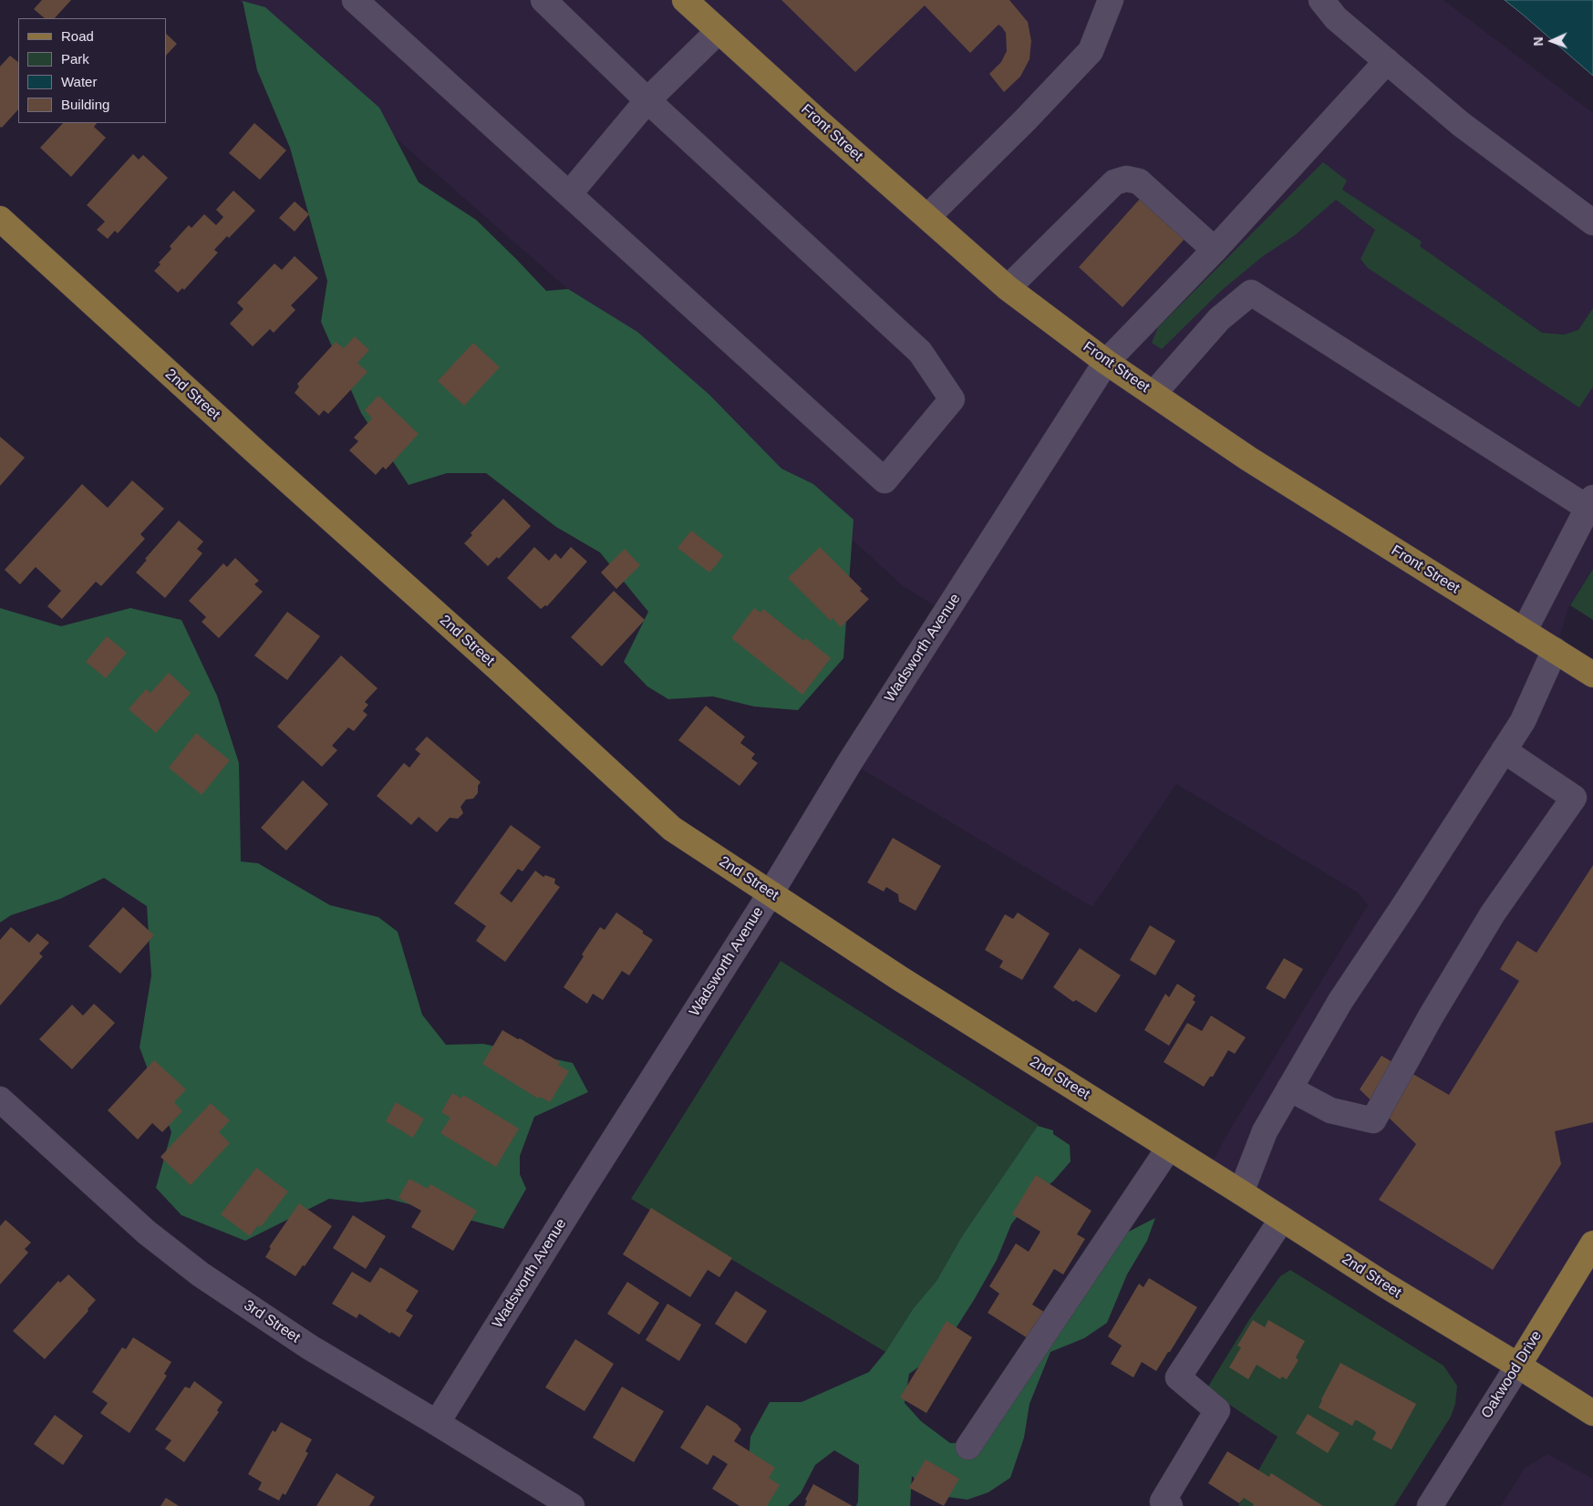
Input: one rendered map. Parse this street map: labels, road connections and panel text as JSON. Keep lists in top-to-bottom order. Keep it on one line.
{"streets":{"main road":["Front Street","2nd Street","Oakwood Drive"],"street":["Wadsworth Avenue","3rd Street"]},"crossings":[["Front Street","Wadsworth Avenue"],["2nd Street","Wadsworth Avenue"],["2nd Street","Oakwood Drive"],["Wadsworth Avenue","3rd Street"]],"legend":["Road","Park","Water","Building"],"north":"left"}
